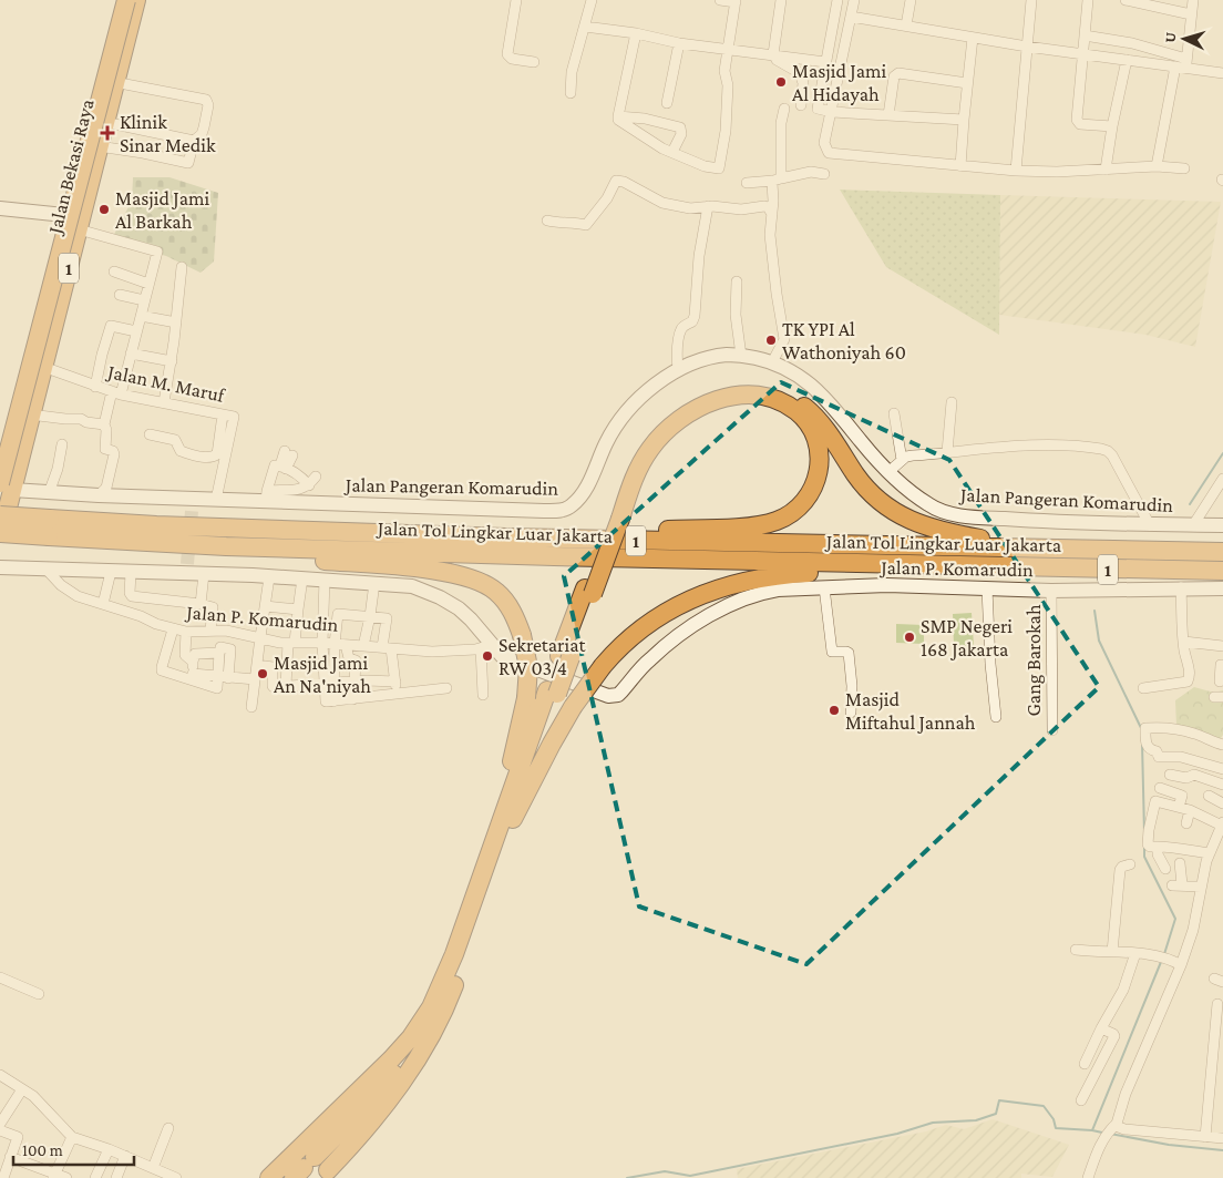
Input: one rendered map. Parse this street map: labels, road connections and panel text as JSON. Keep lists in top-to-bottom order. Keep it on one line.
{"streets":{"highway":["Jalan Bekasi Raya","1","Jalan Tol Lingkar Luar Jakarta"],"street":["Jalan M. Maruf","Jalan Pangeran Komarudin","Jalan P. Komarudin","Gang Barokah"]},"crossings":[["Jalan Bekasi Raya","Jalan M. Maruf"],["Jalan Bekasi Raya","Jalan Pangeran Komarudin"],["Jalan Bekasi Raya","Jalan Tol Lingkar Luar Jakarta"],["Jalan M. Maruf","Jalan Pangeran Komarudin"],["Jalan P. Komarudin","Gang Barokah"]],"places":{"other":["Masjid Jami Al Hidayah","Masjid Jami Al Barkah","TK YPI Al Wathoniyah 60","SMP Negeri 168 Jakarta","Sekretariat RW 03/4","Masjid Jami An Na'niyah","Masjid Miftahul Jannah"],"health":["Klinik Sinar Medik"]},"scale_bar":"100 m","north":"left"}
